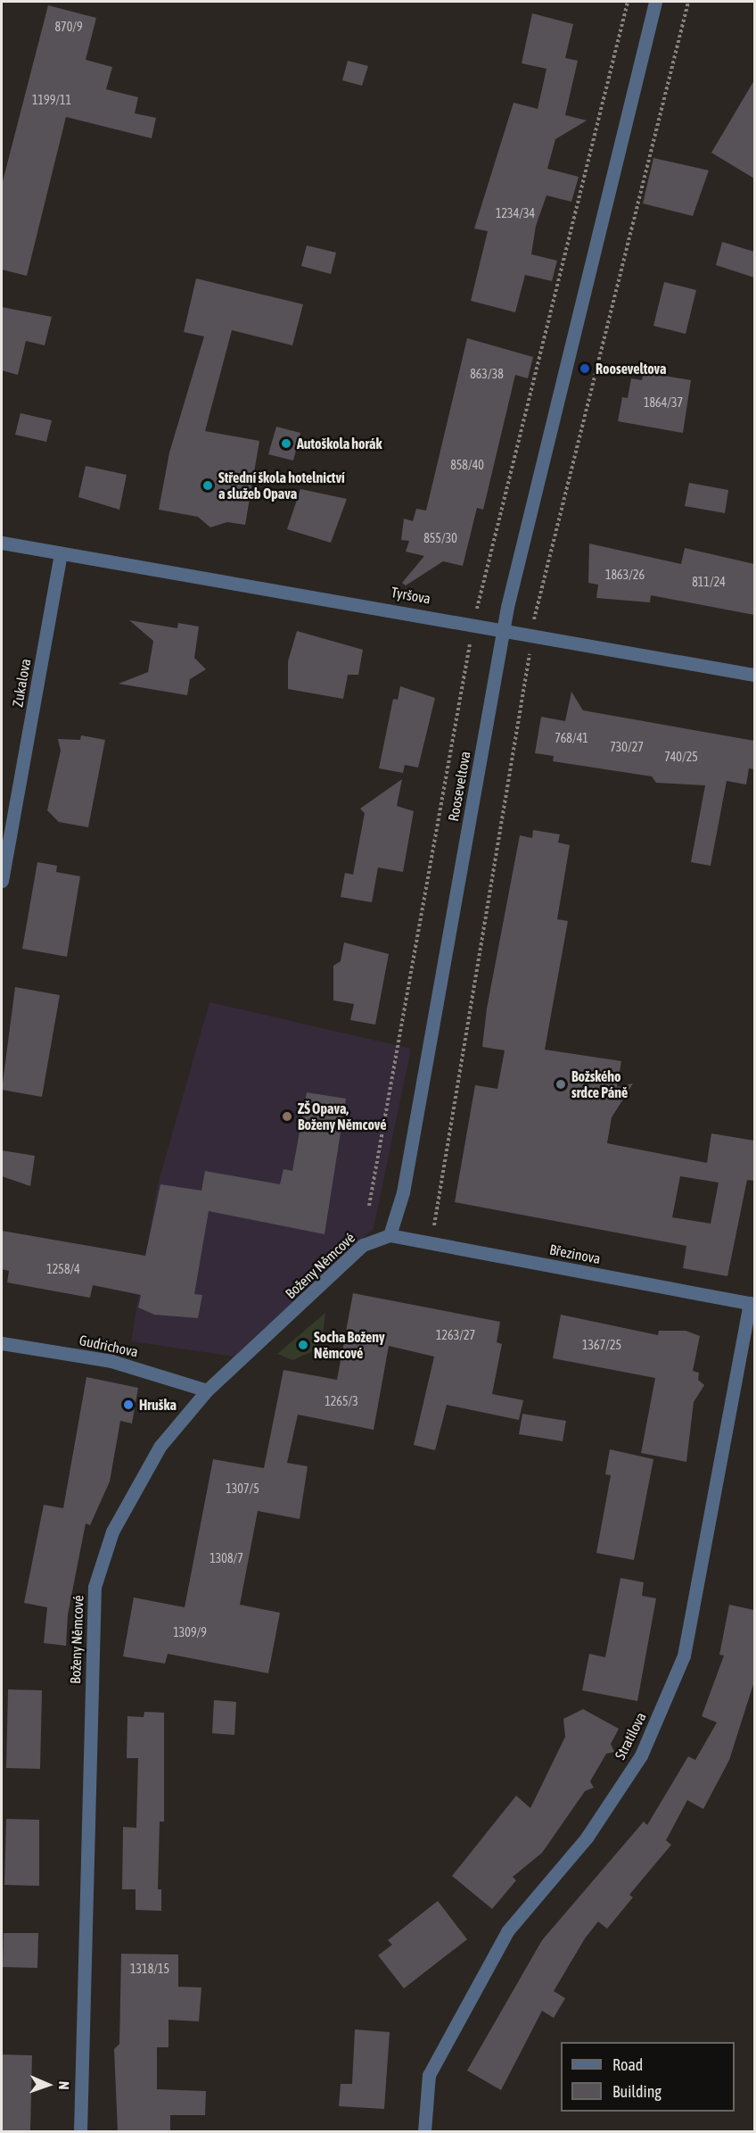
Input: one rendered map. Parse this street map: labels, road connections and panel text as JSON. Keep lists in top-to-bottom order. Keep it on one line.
{"streets":{"street":["Tyršova","Zukalova","Rooseveltova","Březinova","Boženy Němcové","Gudrichova","Stratilova"]},"crossings":[["Tyršova","Zukalova"],["Tyršova","Rooseveltova"],["Rooseveltova","Březinova"],["Rooseveltova","Boženy Němcové"],["Březinova","Boženy Němcové"],["Březinova","Stratilova"],["Boženy Němcové","Gudrichova"]],"places":["Rooseveltova","Autoškola horák","Střední škola hotelnictví a služeb Opava","Božského srdce Páně","ZŠ Opava, Boženy Němcové","Socha Boženy Němcové","Hruška"],"house_numbers":["870/9","1199/11","1234/34","863/38","1864/37","858/40","855/30","1863/26","811/24","768/41","730/27","740/25","1258/4","1263/27","1367/25","1265/3","1307/5","1308/7","1309/9","1318/15"],"legend":["Road","Building"],"north":"right"}
